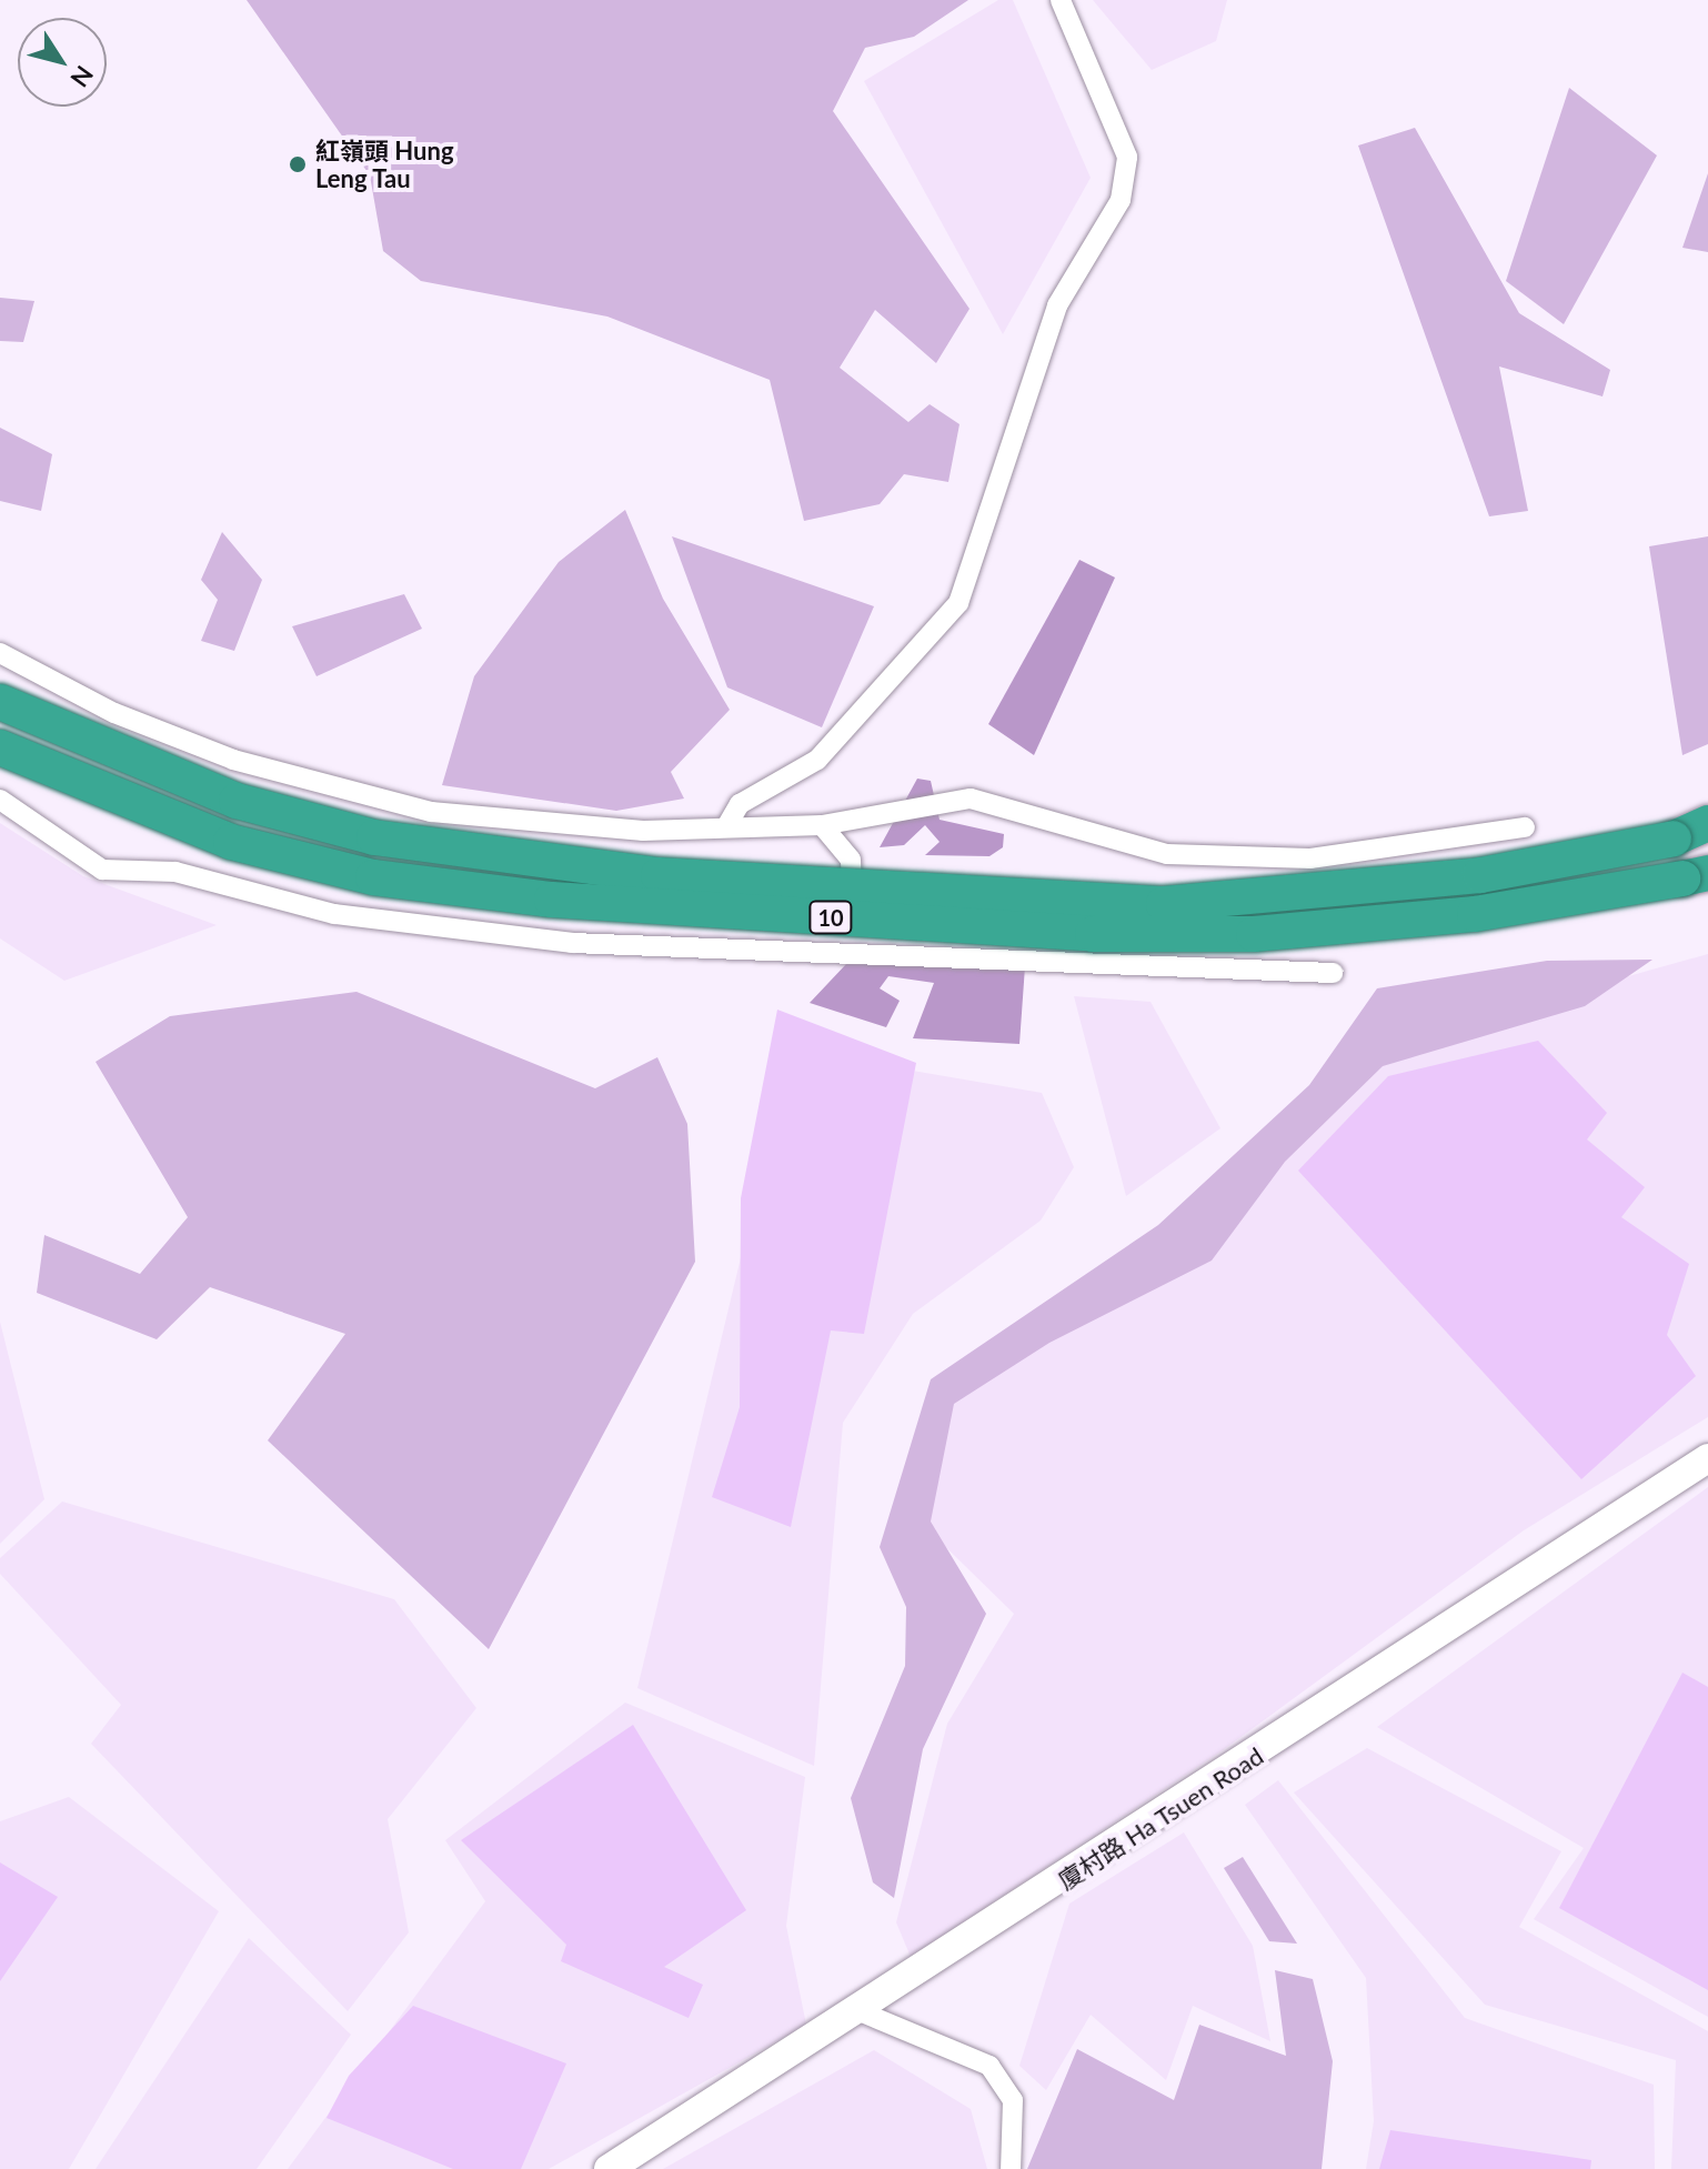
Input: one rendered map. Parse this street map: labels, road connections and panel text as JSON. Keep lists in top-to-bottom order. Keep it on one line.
{"streets":{"highway":["10"],"street":["廈村路 Ha Tsuen Road"]},"places":["紅嶺頭 Hung Leng Tau"],"north":"bottom right"}
